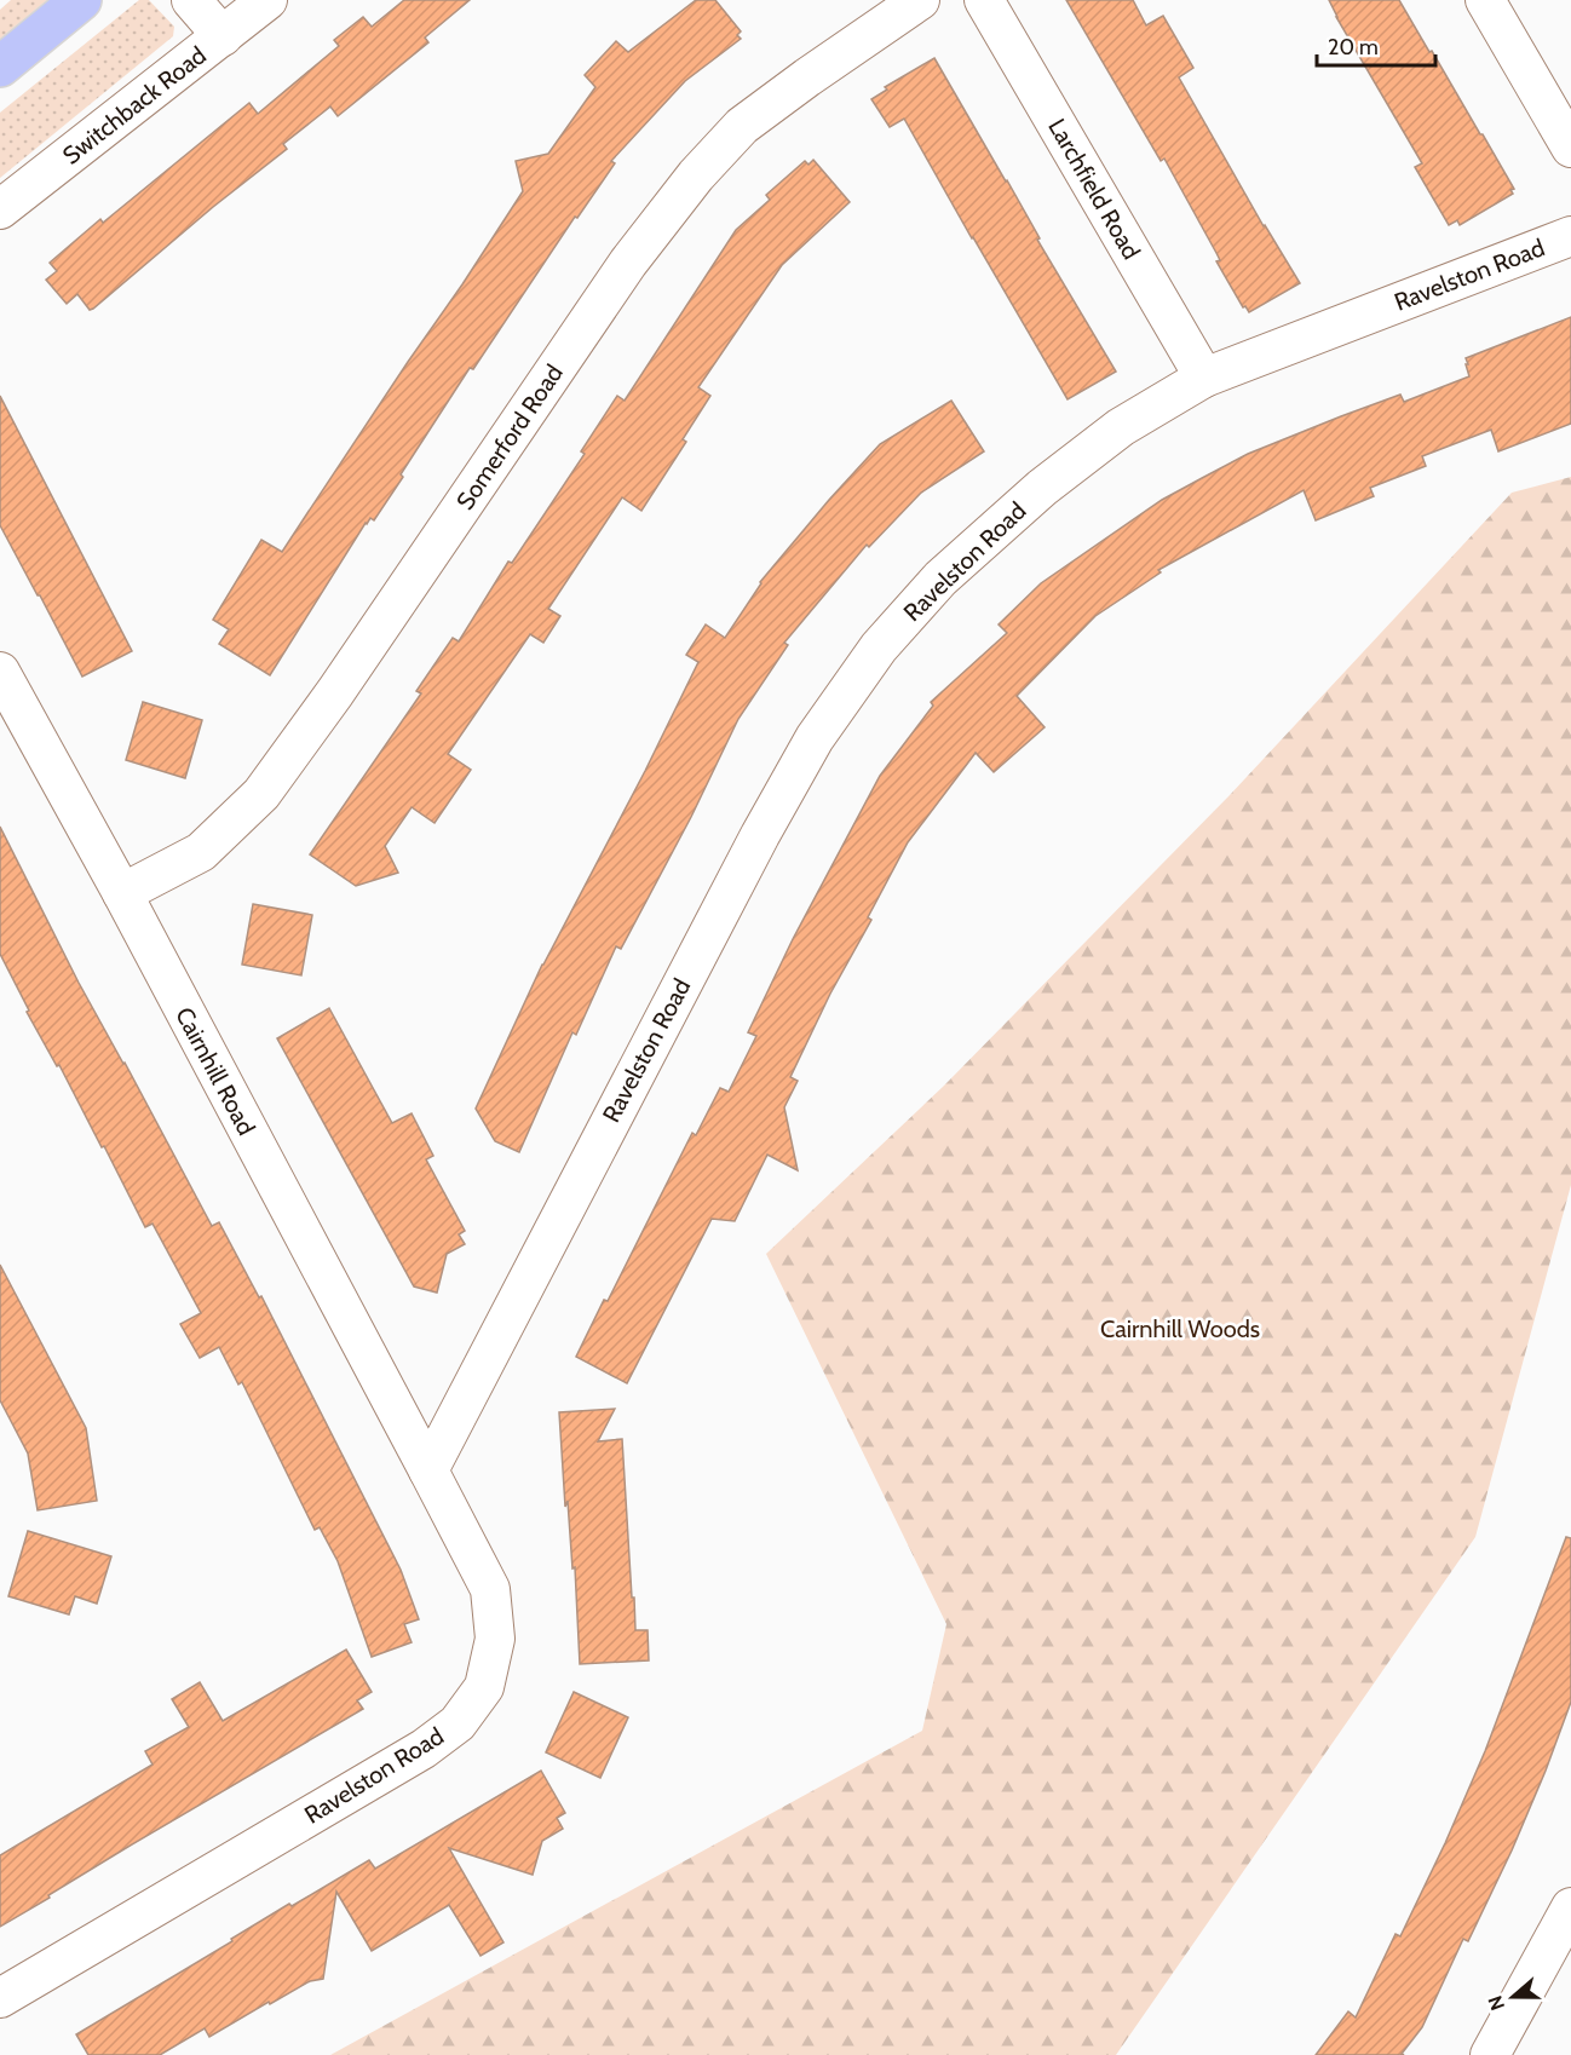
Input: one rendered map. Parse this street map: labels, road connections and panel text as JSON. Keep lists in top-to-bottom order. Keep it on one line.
{"streets":{"street":["Switchback Road","Larchfield Road","Ravelston Road","Somerford Road","Cairnhill Road"]},"crossings":[["Larchfield Road","Ravelston Road"],["Ravelston Road","Cairnhill Road"],["Somerford Road","Cairnhill Road"]],"parks":["Cairnhill Woods"],"scale_bar":"20 m","north":"left"}
